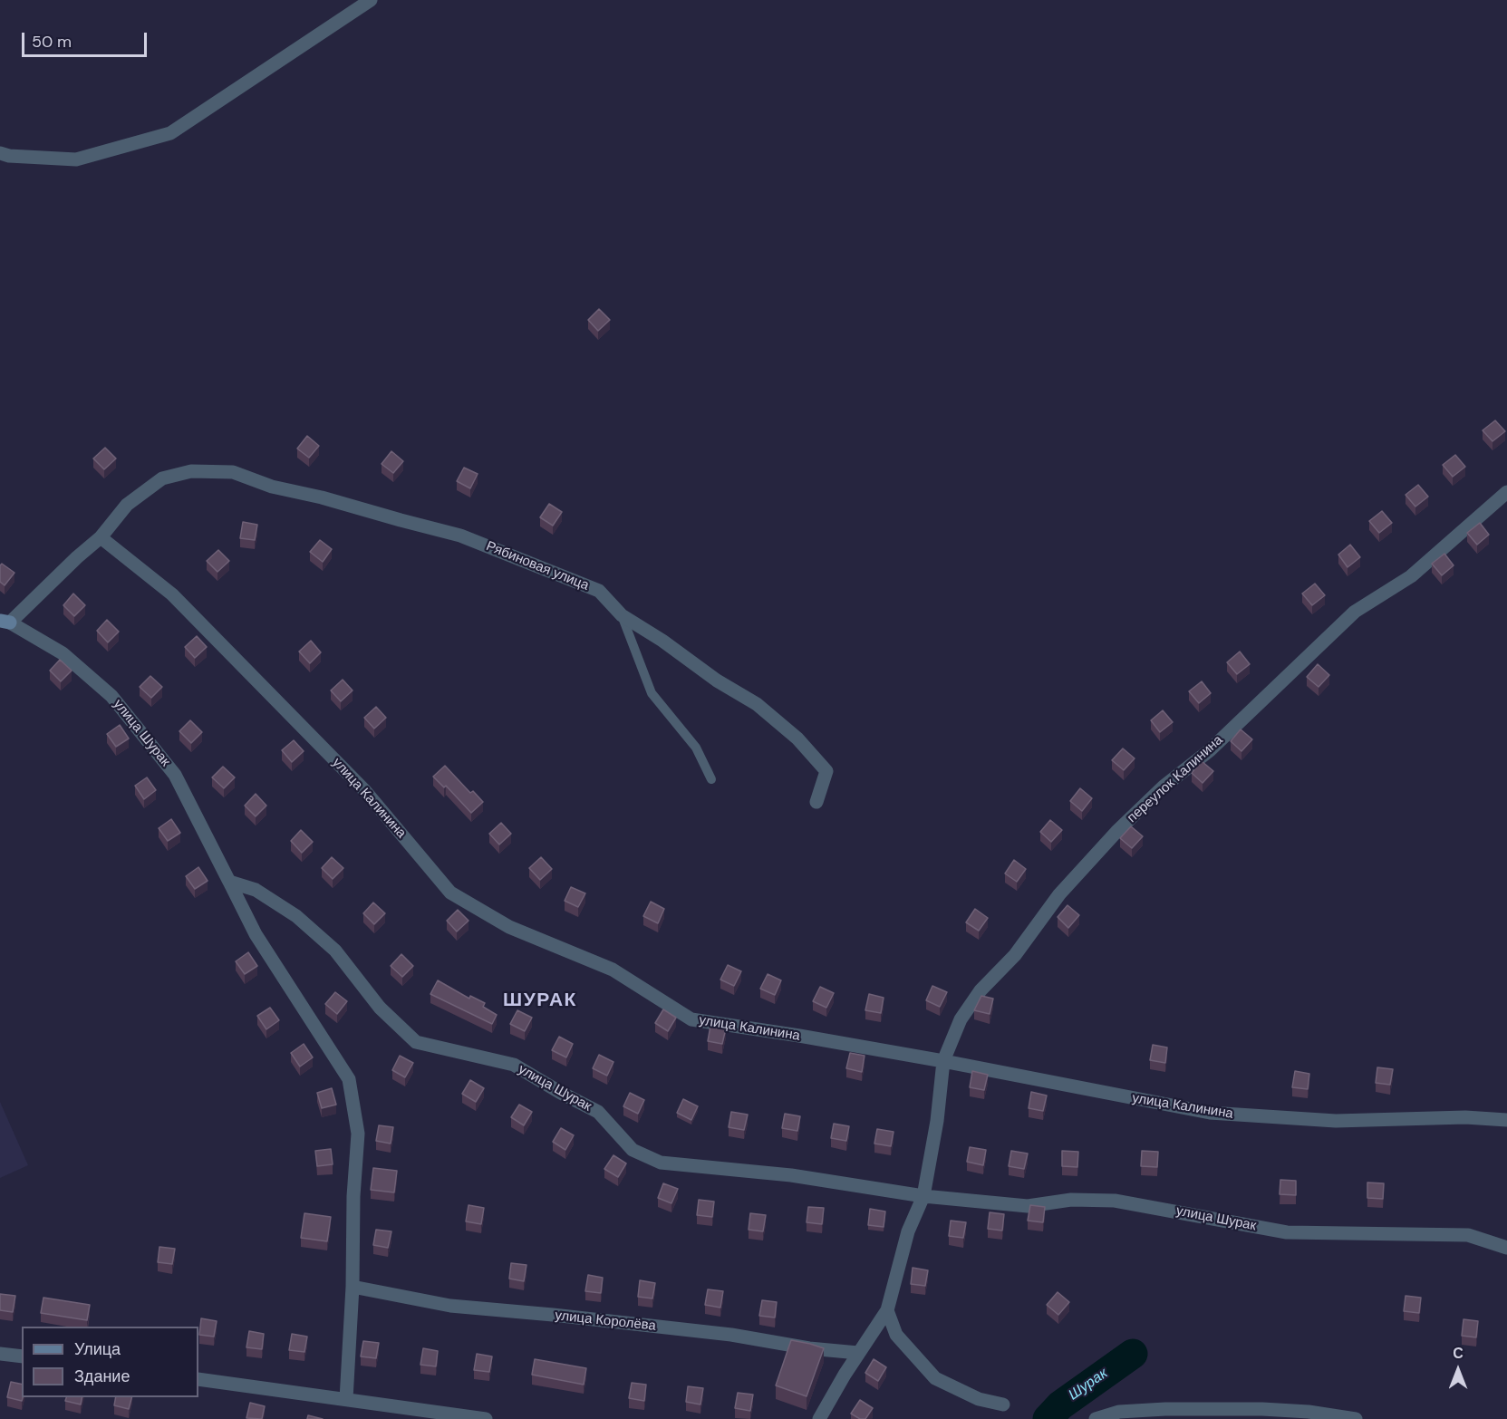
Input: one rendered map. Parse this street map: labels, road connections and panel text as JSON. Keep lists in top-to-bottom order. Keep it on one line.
{"streets":{"street":["Рябиновая улица","улица Шурак","переулок Калинина","улица Калинина","улица Королёва"]},"crossings":[["Рябиновая улица","улица Калинина"],["улица Шурак","переулок Калинина"],["улица Шурак","улица Королёва"],["переулок Калинина","улица Калинина"]],"districts":["ШУРАК"],"water":["Шурак"],"legend":["Улица","Здание"],"scale_bar":"50 m","north":"top"}
